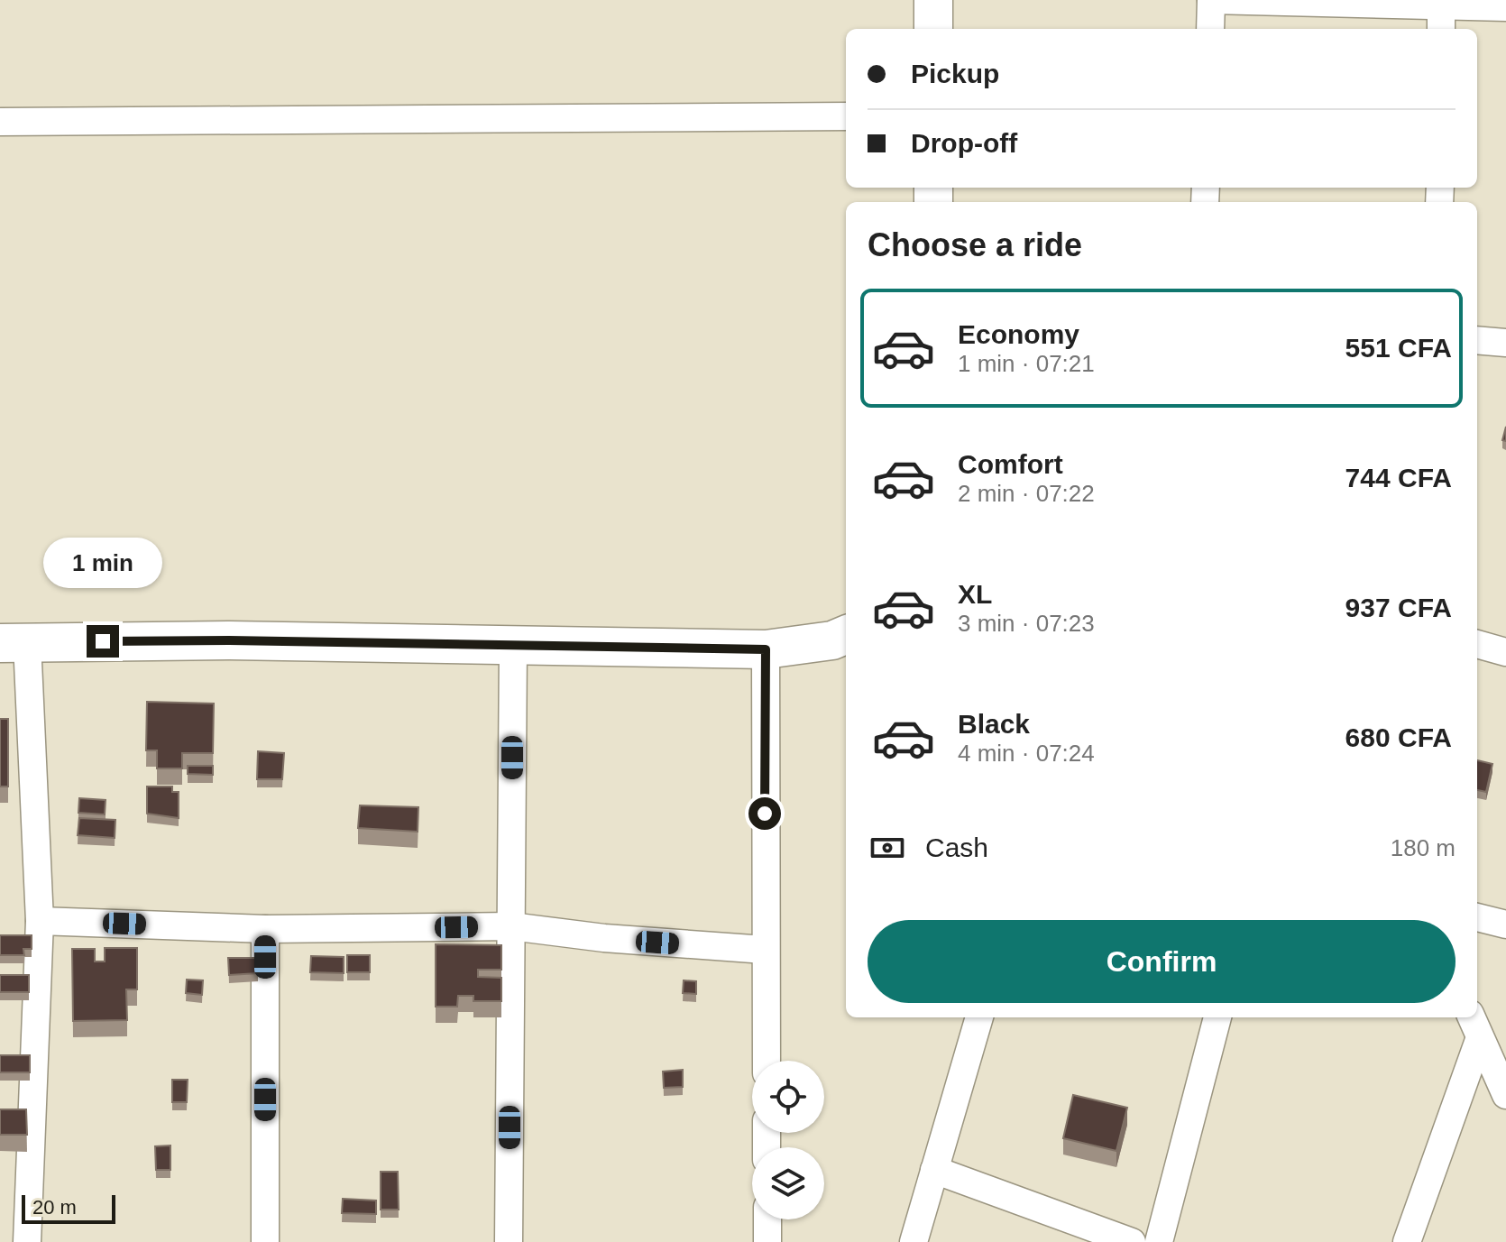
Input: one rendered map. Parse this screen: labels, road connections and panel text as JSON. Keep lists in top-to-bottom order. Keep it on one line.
{"scale_bar":"20 m","page":{"banner":["Pickup","Drop-off"],"heading":"Choose a ride","list":[{"name":"Economy","note":"1 min · 07:21","value":"551 CFA"},{"name":"Comfort","note":"2 min · 07:22","value":"744 CFA"},{"name":"XL","note":"3 min · 07:23","value":"937 CFA"},{"name":"Black","note":"4 min · 07:24","value":"680 CFA"}],"bubble":"1 min","pay":["Cash","180 m"],"buttons":"Confirm","scale":"20 m"}}
